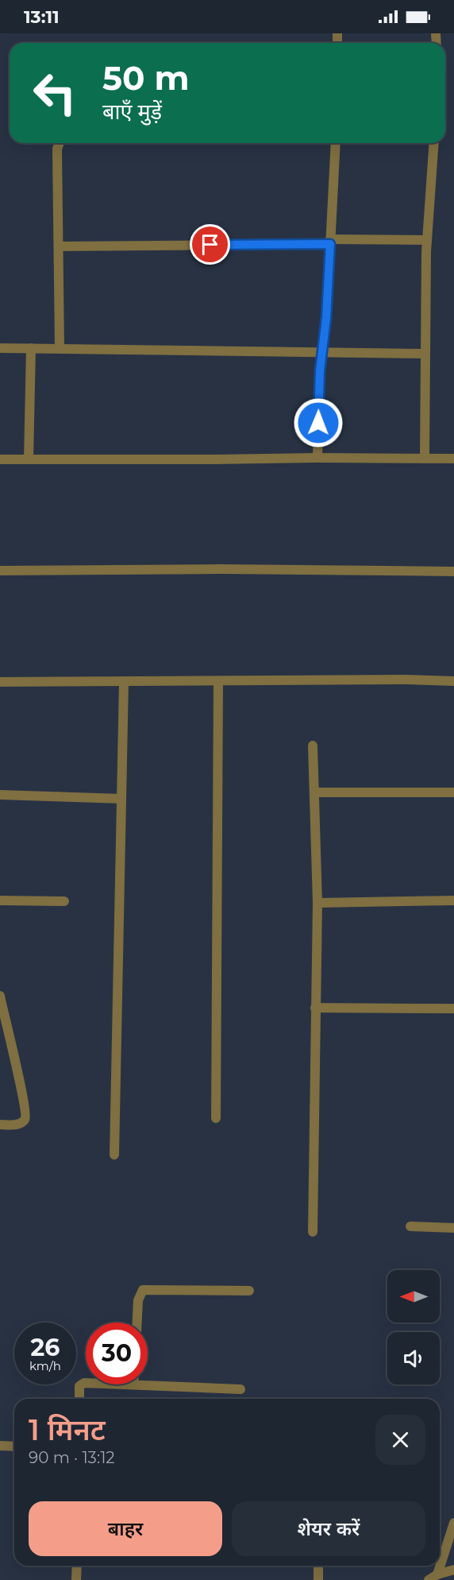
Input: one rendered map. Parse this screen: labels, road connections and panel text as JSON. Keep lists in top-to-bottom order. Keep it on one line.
{"north":"left","page":{"status":"13:11","turn":["50 m","बाएँ मुड़ें"],"speed":"26 km/h","limit":"30","heading":["1 मिनट","90 m · 13:12"],"buttons":["बाहर","शेयर करें"]}}
